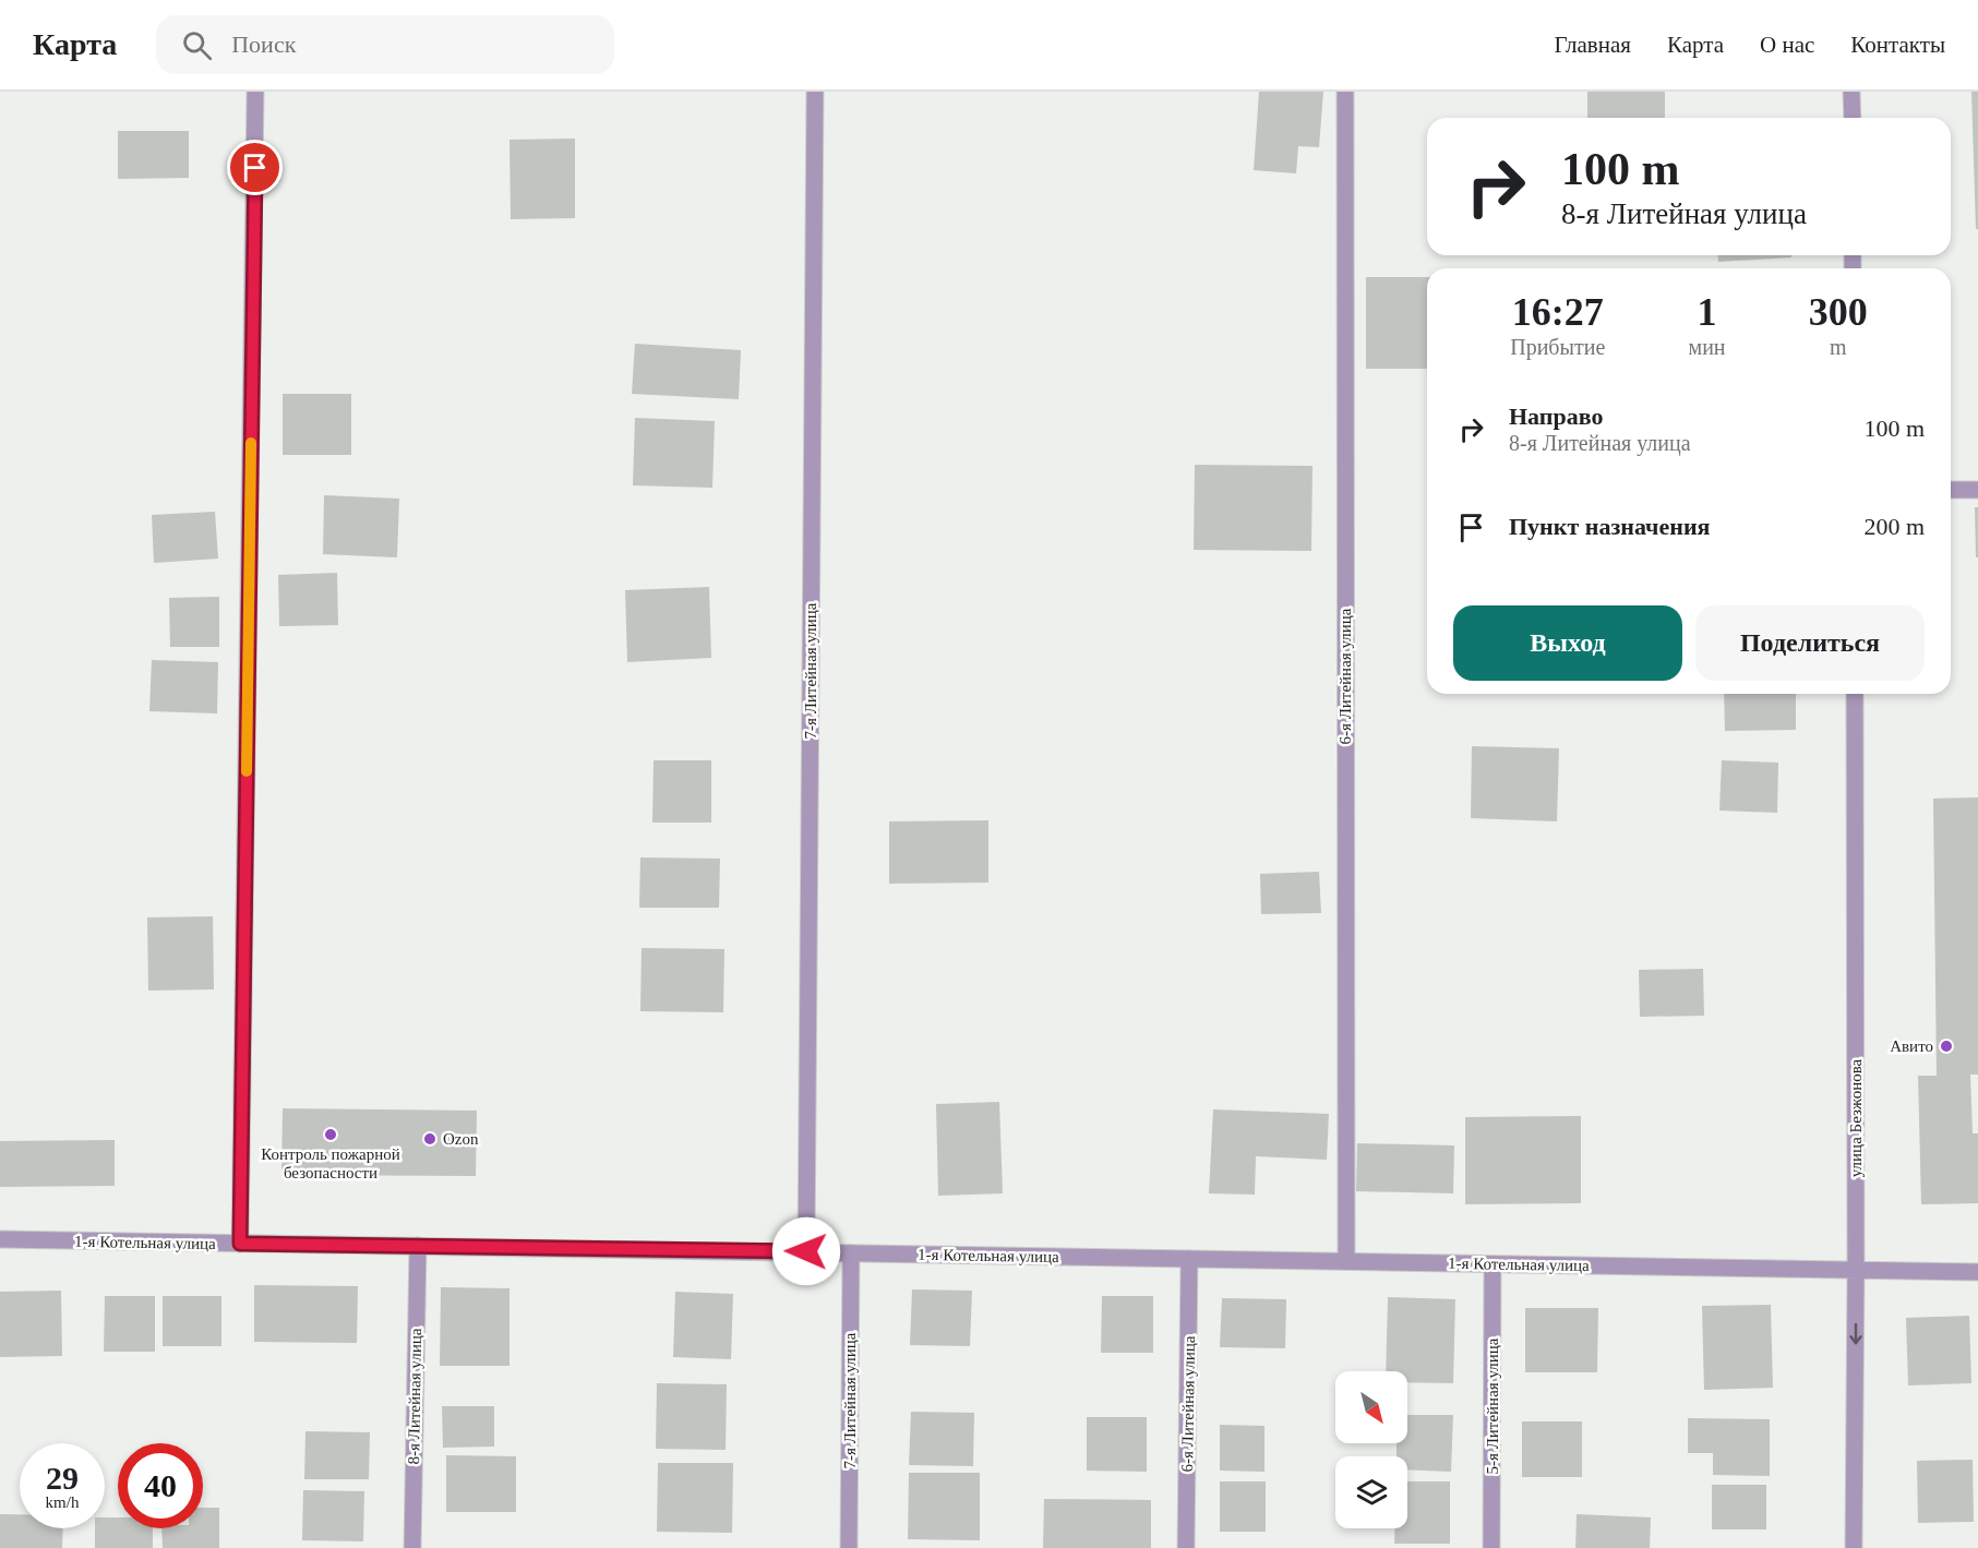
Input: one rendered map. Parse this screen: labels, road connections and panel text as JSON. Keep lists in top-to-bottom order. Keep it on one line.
{"streets":{"street":["7-я Литейная улица","6-я Литейная улица","улица Безжонова","1-я Котельная улица","8-я Литейная улица","5-я Литейная улица"]},"crossings":[["7-я Литейная улица","1-я Котельная улица"],["6-я Литейная улица","1-я Котельная улица"],["улица Безжонова","1-я Котельная улица"],["1-я Котельная улица","8-я Литейная улица"],["1-я Котельная улица","5-я Литейная улица"]],"places":["Авито","Контроль пожарной безопасности","Ozon"],"north":"bottom right","page":{"header":"Карта","search":"Поиск","nav":["Главная","Карта","О нас","Контакты"],"turn":["100 m","8-я Литейная улица"],"eta":["16:27","Прибытие","1","мин","300","m"],"list":[{"name":"Направо","note":"8-я Литейная улица","value":"100 m"},{"name":"Пункт назначения","value":"200 m"}],"buttons":["Выход","Поделиться"],"speed":"29 km/h","limit":"40"}}
